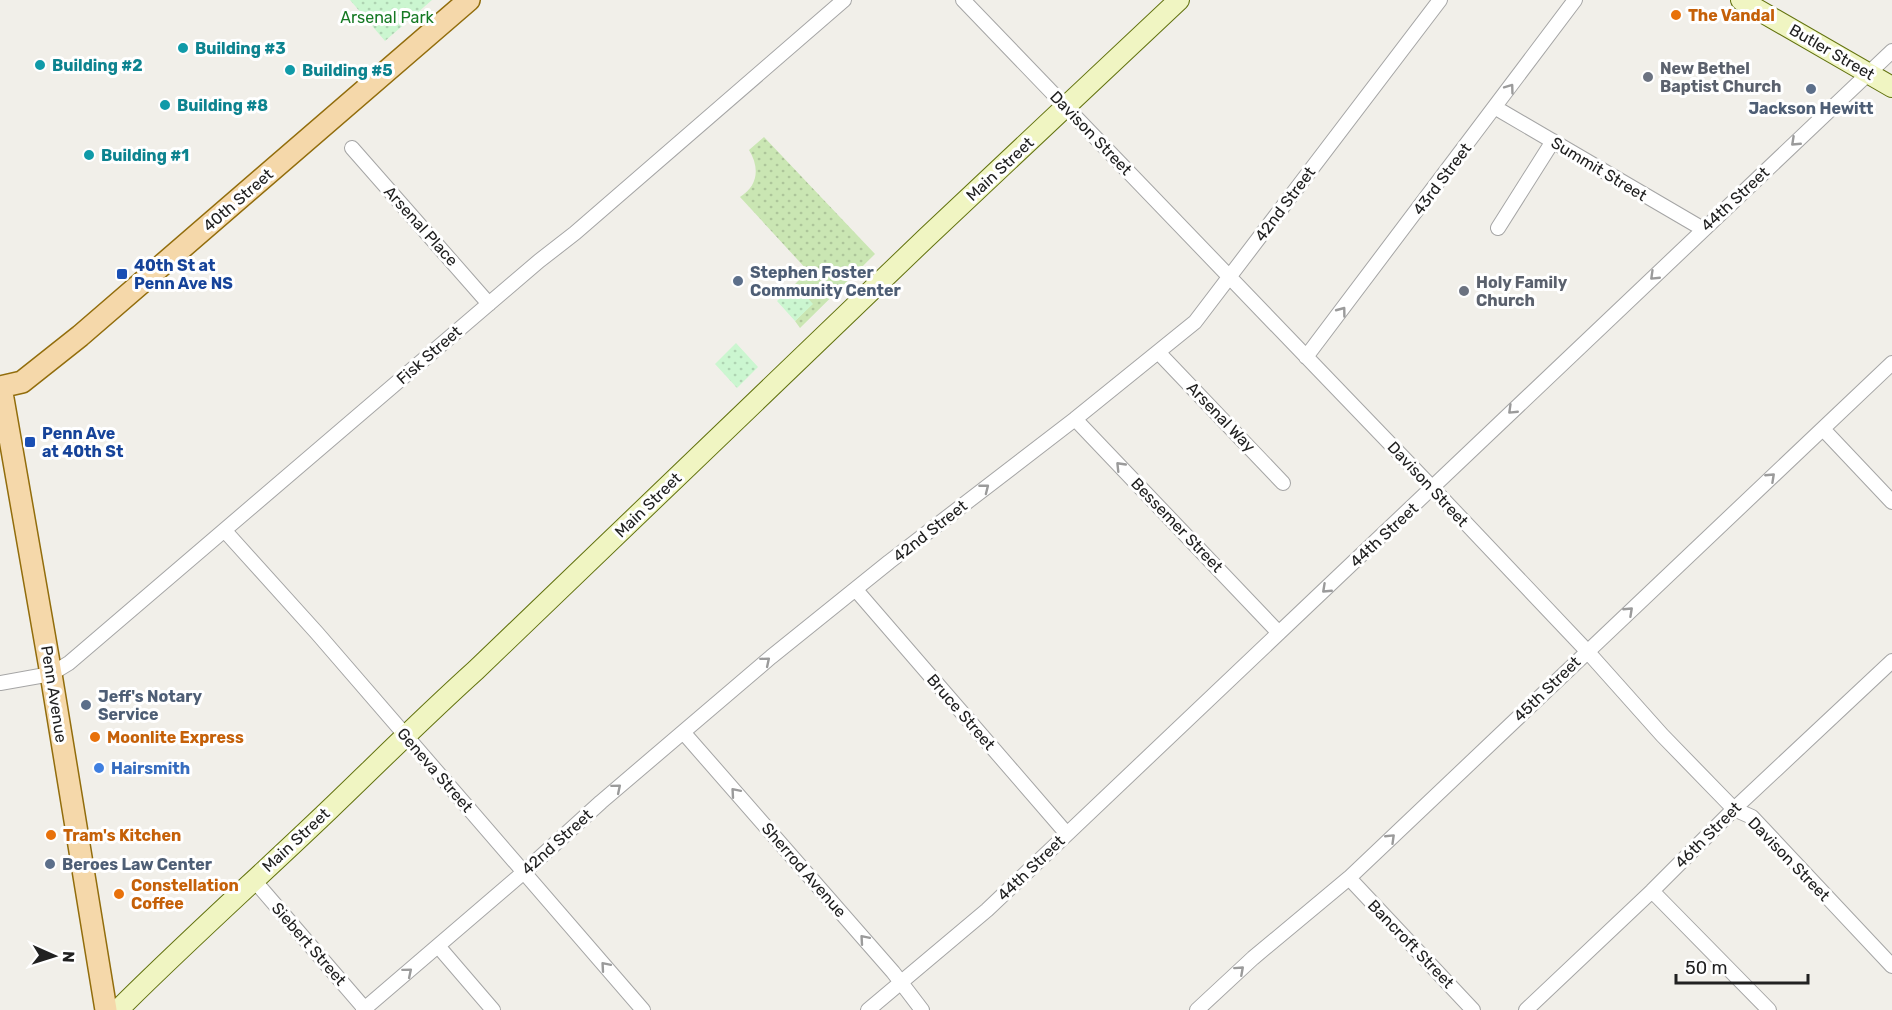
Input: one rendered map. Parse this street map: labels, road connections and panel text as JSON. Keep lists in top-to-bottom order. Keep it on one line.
{"streets":{"main road":["40th Street","Penn Avenue"],"street":["Butler Street","Davison Street","Main Street","Summit Street","43rd Street","44th Street","42nd Street","Arsenal Place","Fisk Street","Arsenal Way","Bessemer Street","45th Street","Bruce Street","Geneva Street","46th Street","Sherrod Avenue","Siebert Street","Bancroft Street"]},"crossings":[["Butler Street","44th Street"],["Davison Street","Main Street"],["Davison Street","43rd Street"],["Davison Street","44th Street"],["Davison Street","42nd Street"],["Davison Street","45th Street"],["Davison Street","46th Street"],["Main Street","Geneva Street"],["Main Street","Siebert Street"],["Summit Street","43rd Street"],["Summit Street","44th Street"],["44th Street","Bessemer Street"],["44th Street","Bruce Street"],["44th Street","Sherrod Avenue"],["40th Street","Penn Avenue"],["42nd Street","Arsenal Way"],["42nd Street","Bessemer Street"],["42nd Street","Bruce Street"],["42nd Street","Geneva Street"],["42nd Street","Sherrod Avenue"],["42nd Street","Siebert Street"],["Arsenal Place","Fisk Street"],["Fisk Street","Penn Avenue"],["Fisk Street","Geneva Street"],["45th Street","Bancroft Street"]],"one_way":["43rd Street","44th Street","42nd Street","Bessemer Street","45th Street","Sherrod Avenue"],"parks":["Arsenal Park"],"places":{"other":["The Vandal","Building #3","Building #2","Building #5","New Bethel Baptist Church","Jackson Hewitt","Building #8","Building #1","Stephen Foster Community Center","Holy Family Church","Jeff's Notary Service","Moonlite Express","Hairsmith","Tram's Kitchen","Beroes Law Center","Constellation Coffee"],"transit":["40th St at Penn Ave NS","Penn Ave at 40th St"]},"scale_bar":"50 m","north":"right"}
